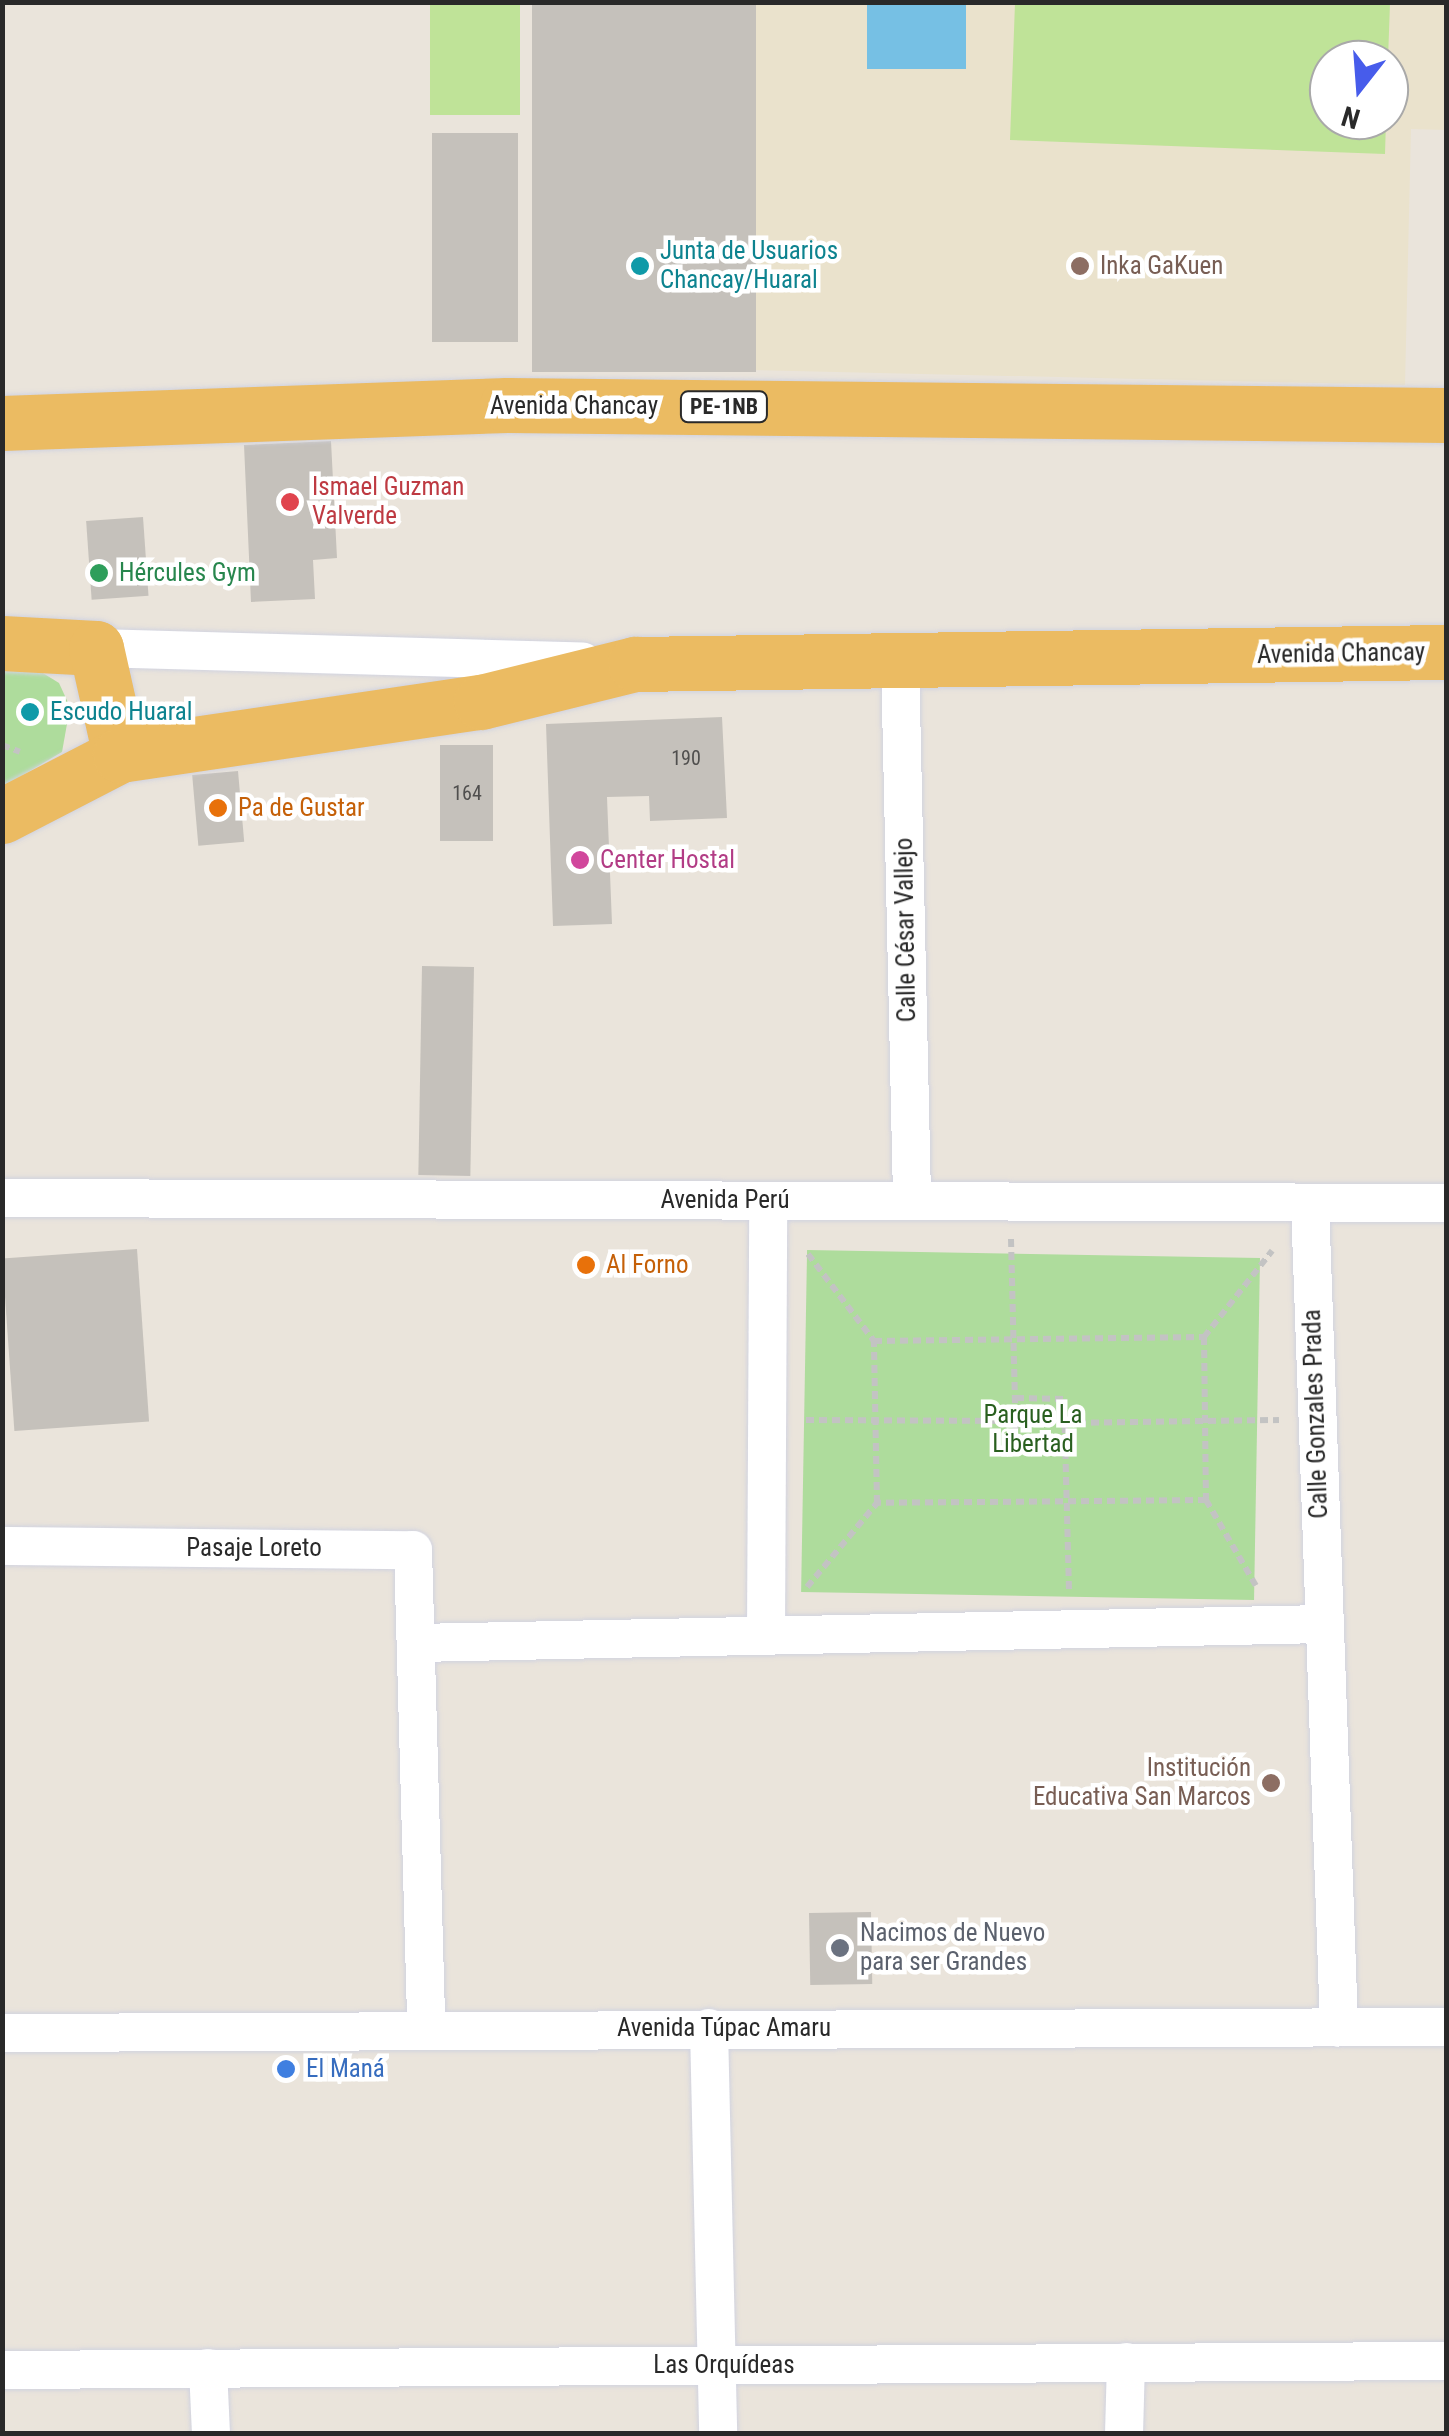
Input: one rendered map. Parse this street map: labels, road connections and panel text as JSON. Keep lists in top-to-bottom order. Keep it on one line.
{"streets":{"highway":["Avenida Chancay","PE-1NB"],"street":["Calle César Vallejo","Avenida Perú","Calle Gonzales Prada","Pasaje Loreto","Avenida Túpac Amaru","Las Orquídeas"]},"crossings":[["Avenida Chancay","Calle César Vallejo"],["Calle César Vallejo","Avenida Perú"],["Avenida Perú","Calle Gonzales Prada"],["Calle Gonzales Prada","Avenida Túpac Amaru"]],"parks":["Parque La Libertad"],"places":["Junta de Usuarios Chancay/Huaral","Inka GaKuen","Ismael Guzman Valverde","Hércules Gym","Escudo Huaral","Pa de Gustar","Center Hostal","Al Forno","Institución Educativa San Marcos","Nacimos de Nuevo para ser Grandes","El Maná"],"house_numbers":["190","164"],"north":"bottom"}
